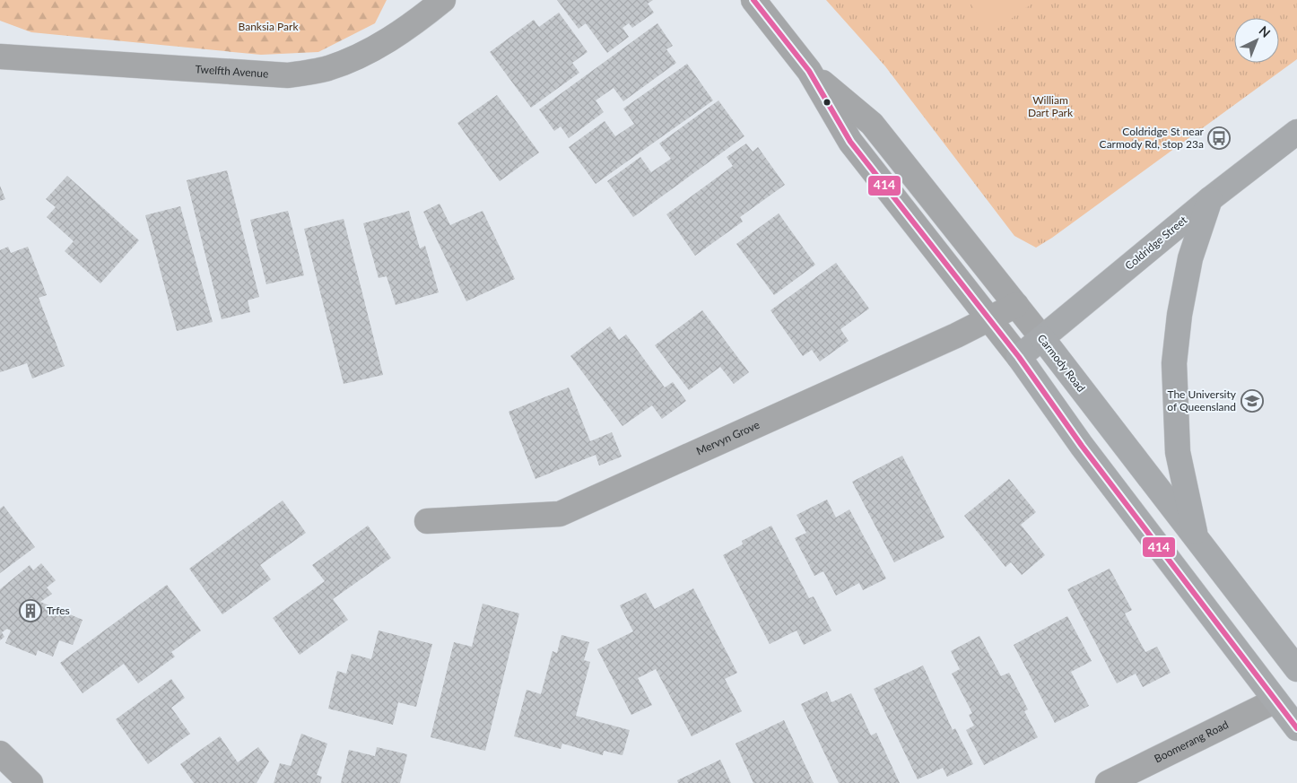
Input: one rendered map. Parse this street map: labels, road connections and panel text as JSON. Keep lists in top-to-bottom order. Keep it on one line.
{"streets":{"main road":["Coldridge Street","Carmody Road"],"street":["Twelfth Avenue","Mervyn Grove","Boomerang Road"]},"crossings":[["Coldridge Street","Carmody Road"],["Carmody Road","Mervyn Grove"],["Carmody Road","Boomerang Road"]],"parks":["Banksia Park","William Dart Park"],"places":{"bus stop":["Coldridge St near Carmody Rd, stop 23a"],"school or university":["The University of Queensland"],"building":["Trfes"]},"lines":["transit line 414"],"north":"top right"}
